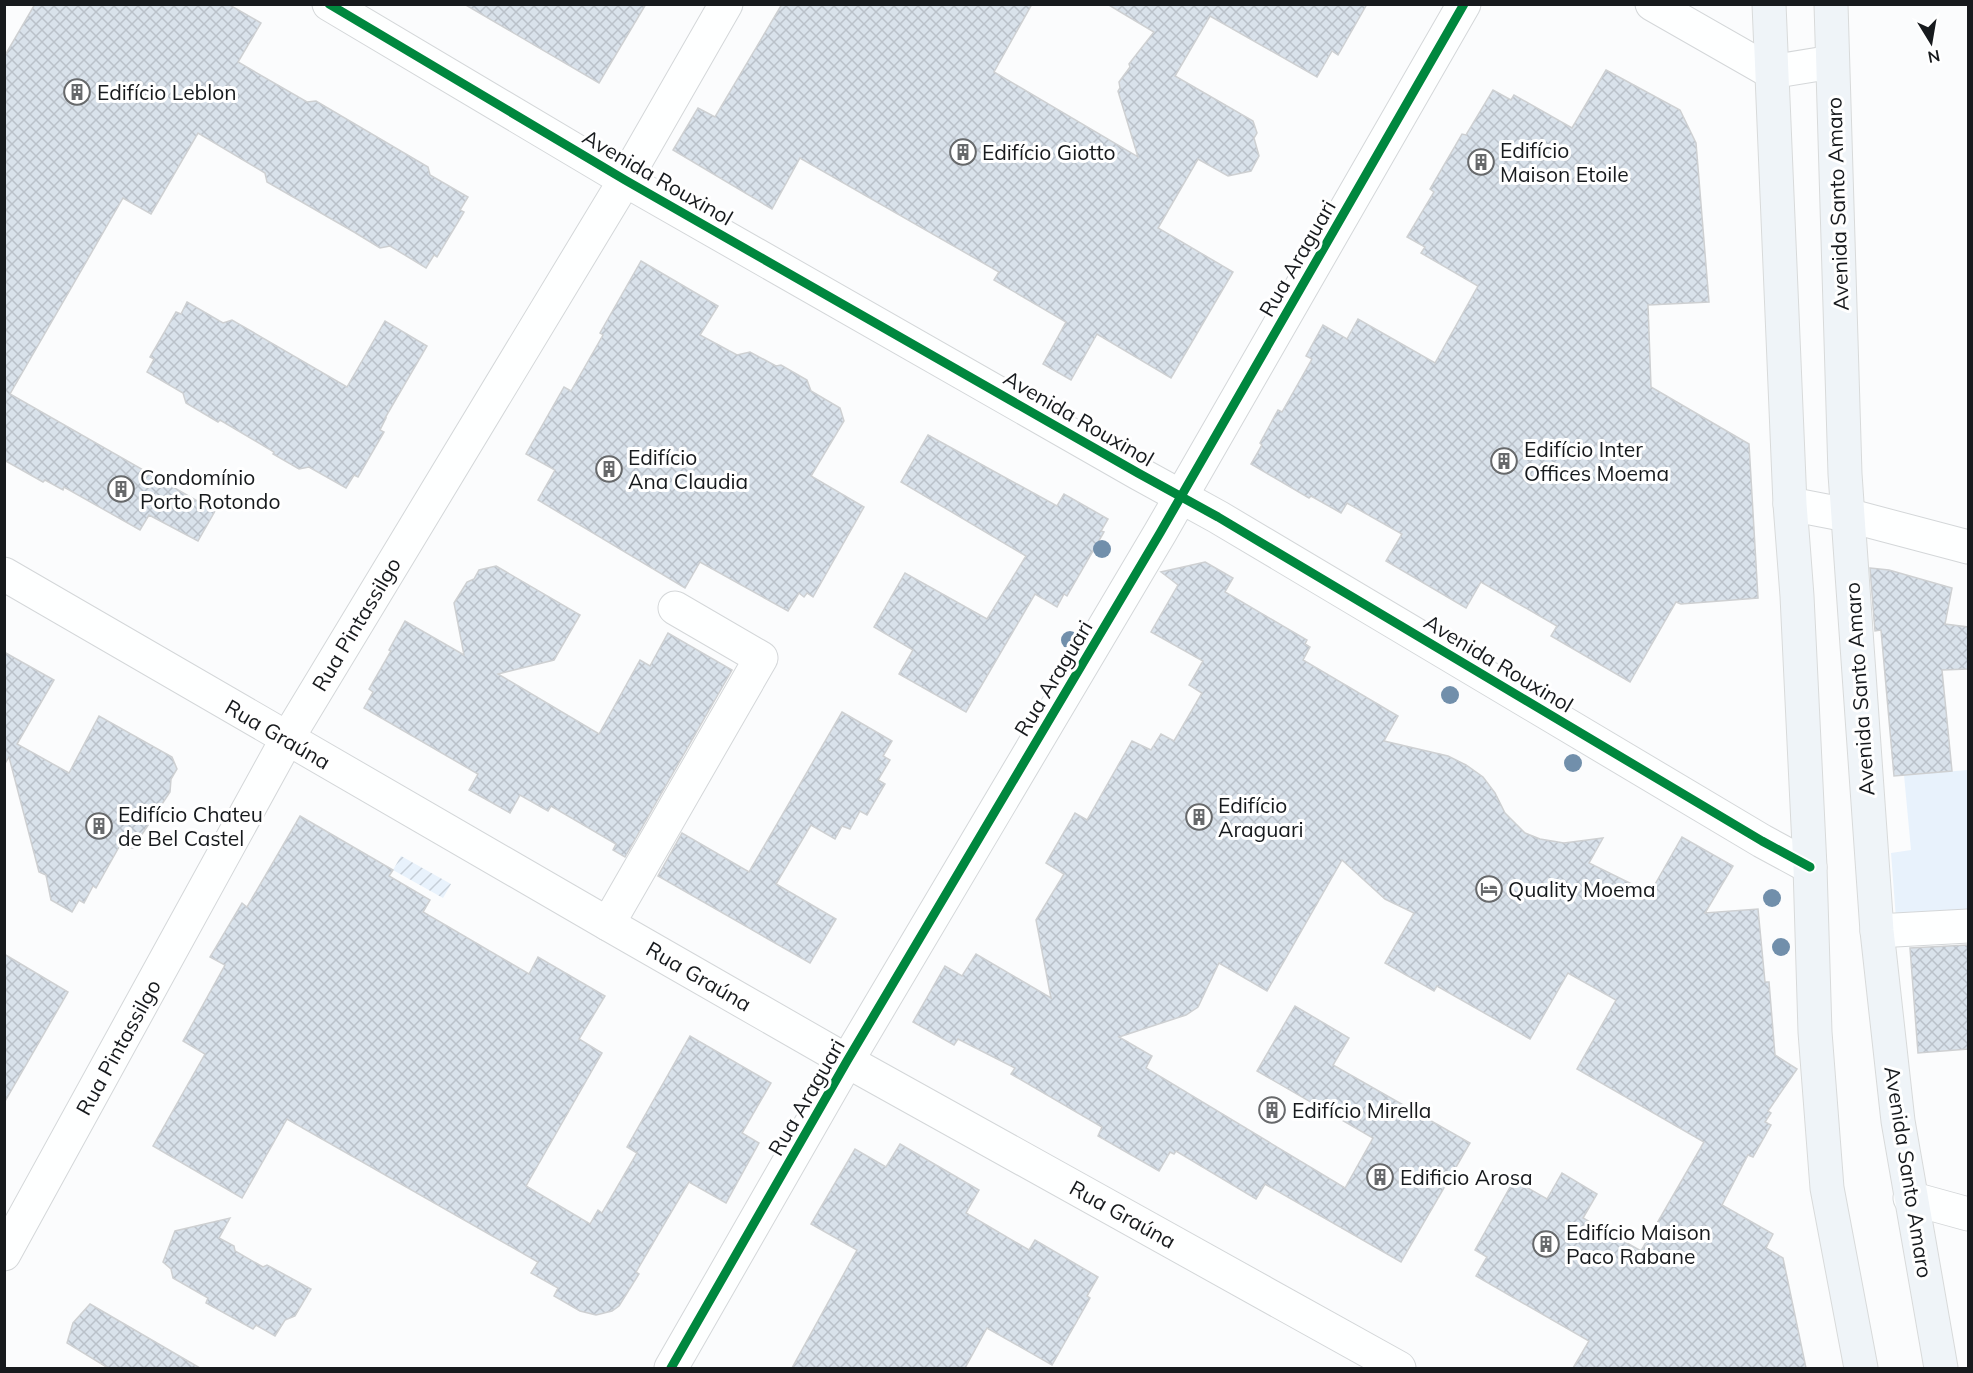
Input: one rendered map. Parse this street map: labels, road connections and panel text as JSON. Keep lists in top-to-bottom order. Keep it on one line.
{"streets":{"main road":["Avenida Santo Amaro"],"street":["Avenida Rouxinol","Rua Araguari","Rua Pintassilgo","Rua Graúna"]},"crossings":[["Avenida Rouxinol","Rua Araguari"],["Avenida Rouxinol","Rua Pintassilgo"],["Rua Araguari","Rua Graúna"],["Rua Pintassilgo","Rua Graúna"]],"places":{"building":["Edifício Leblon","Edifício Giotto","Edifício Maison Etoile","Edifício Inter Offices Moema","Edifício Ana Claudia","Condomínio Porto Rotondo","Edifício Araguari","Edifício Chateu de Bel Castel","Edifício Mirella","Edificio Arosa","Edifício Maison Paco Rabane"],"hotel":["Quality Moema"]},"north":"bottom"}
